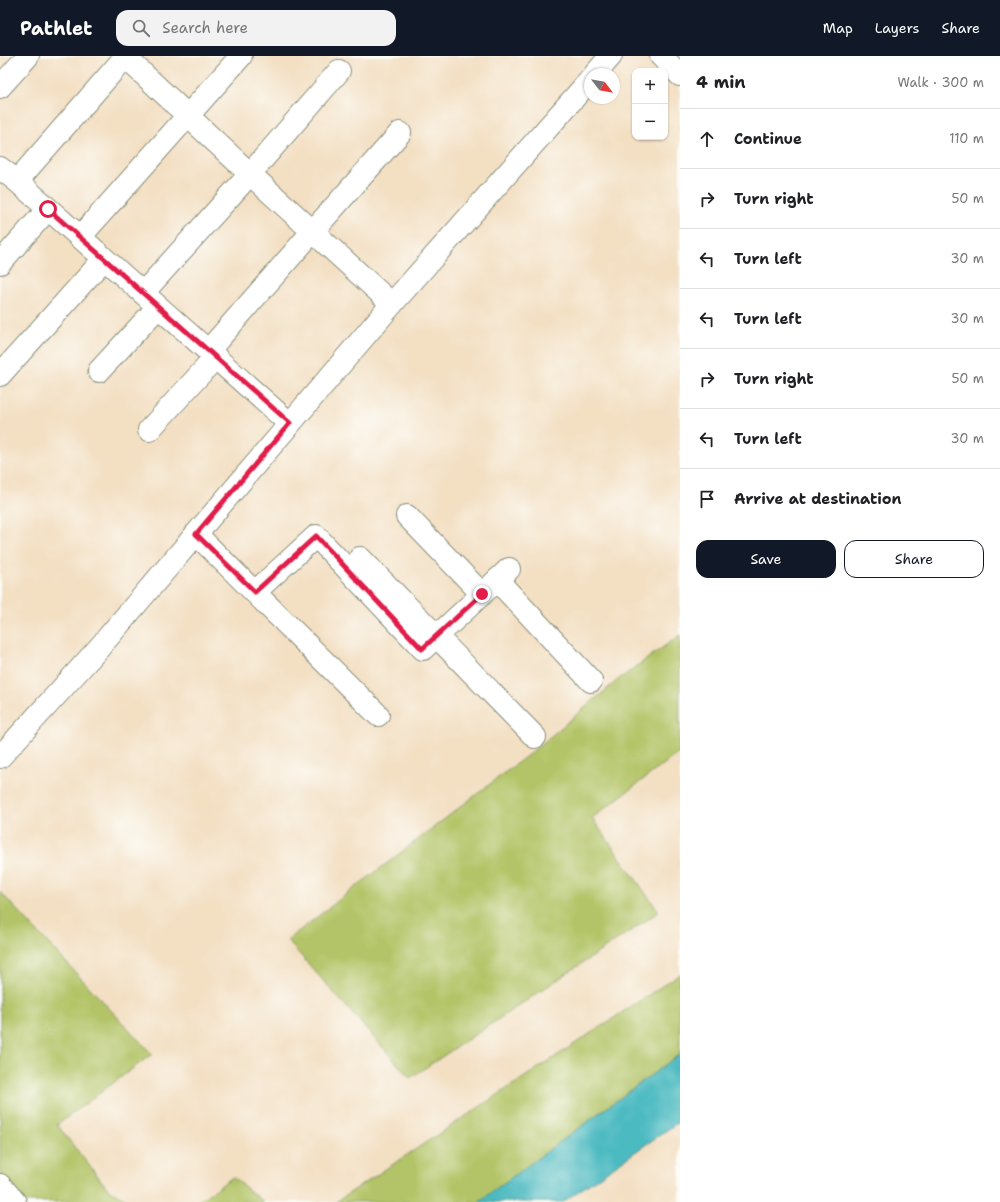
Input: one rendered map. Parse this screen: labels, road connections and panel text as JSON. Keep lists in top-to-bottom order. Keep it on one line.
{"north":"bottom right","page":{"header":"Pathlet","search":"Search here","nav":["Map","Layers","Share"],"heading":["4 min","Walk · 300 m"],"map_buttons":["+","−"],"list":[["Continue","110 m"],["Turn right","50 m"],["Turn left","30 m"],["Turn left","30 m"],["Turn right","50 m"],["Turn left","30 m"],"Arrive at destination"],"buttons":["Save","Share"]}}
